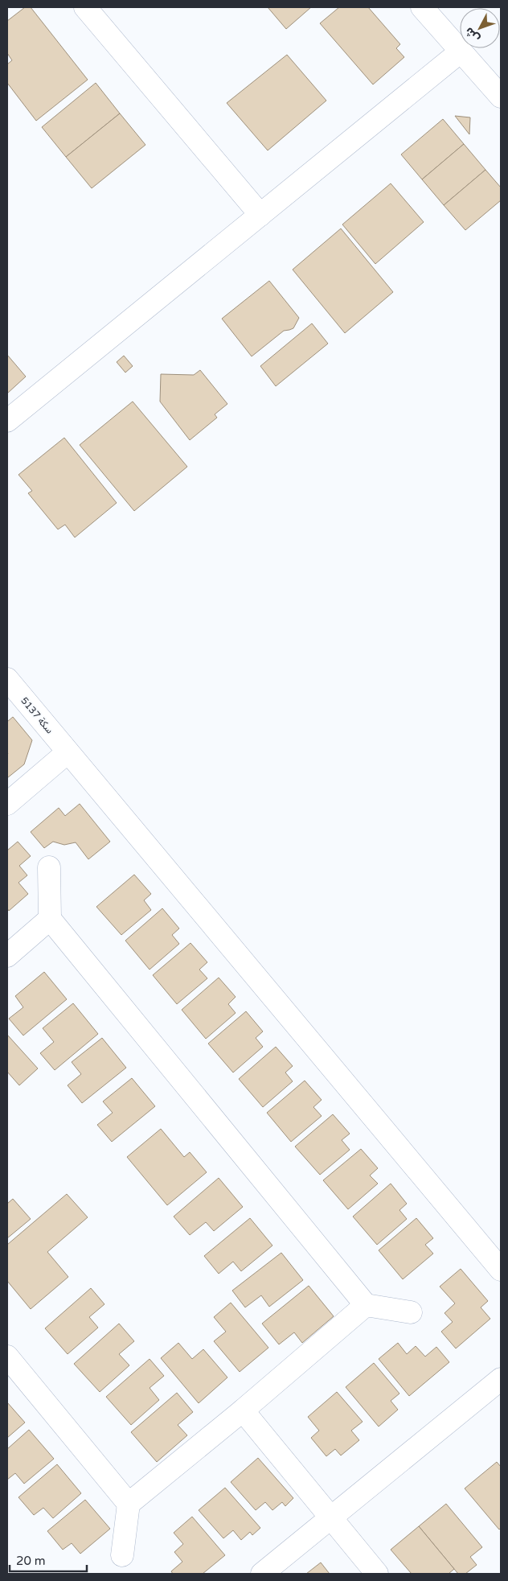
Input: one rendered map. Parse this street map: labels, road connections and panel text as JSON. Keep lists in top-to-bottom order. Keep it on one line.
{"streets":{"street":["سكة 5137"]},"scale_bar":"20 m","north":"bottom left"}
